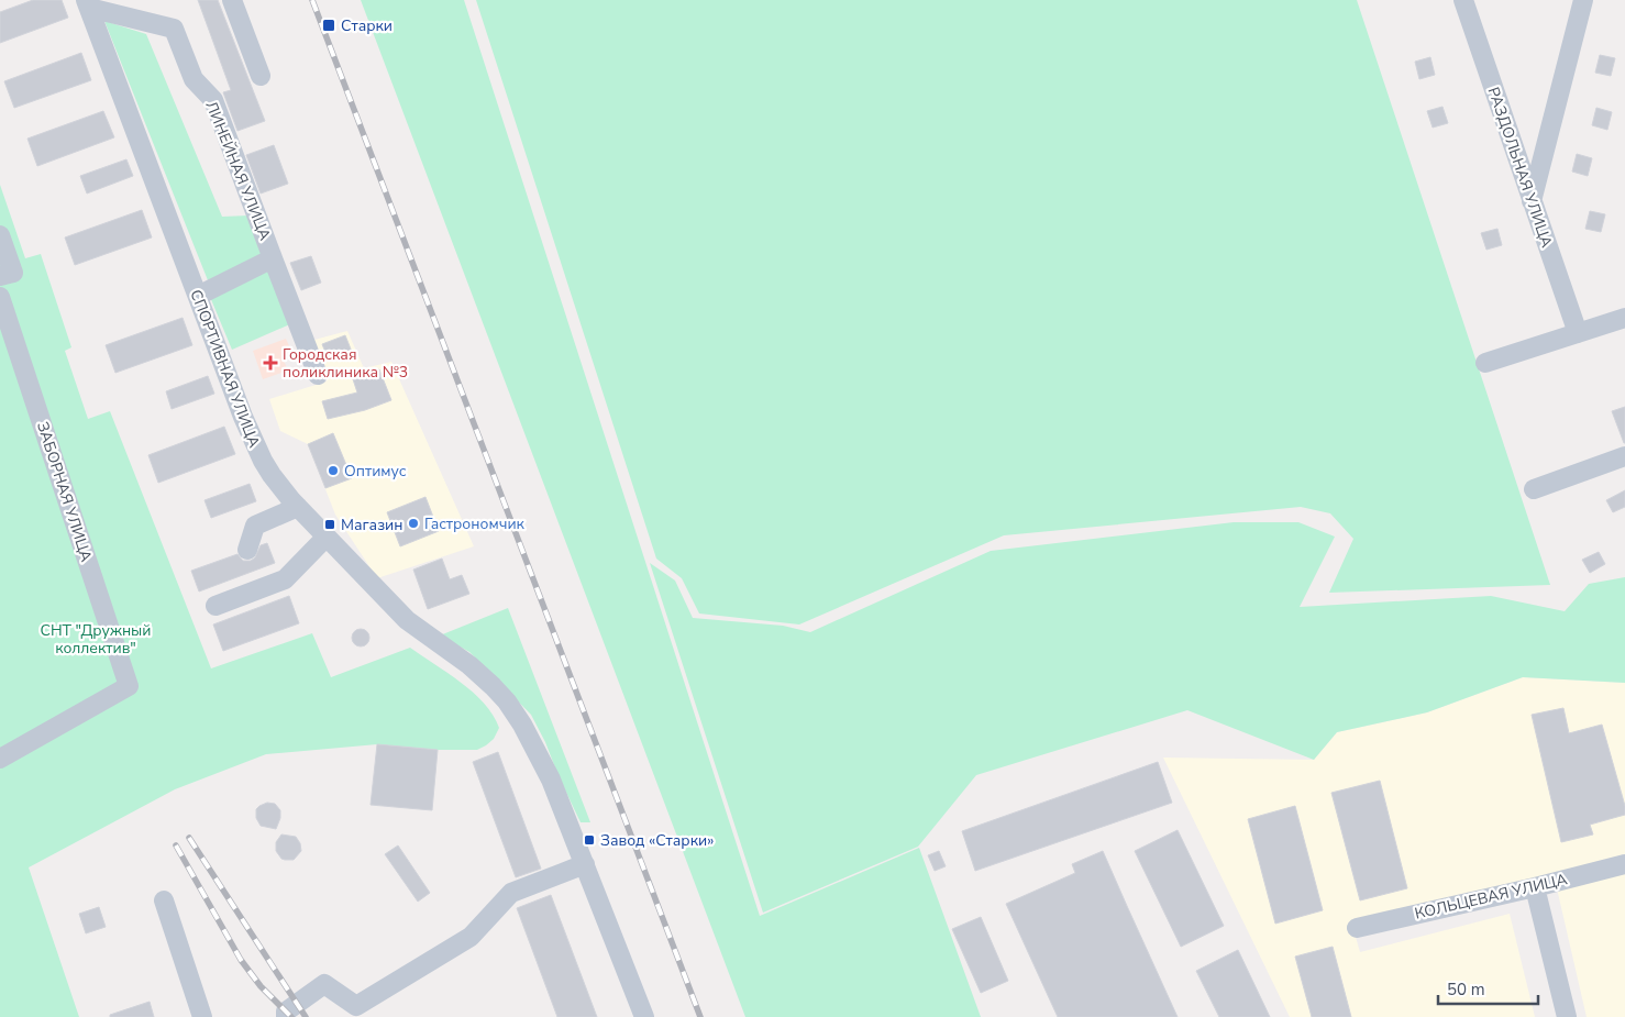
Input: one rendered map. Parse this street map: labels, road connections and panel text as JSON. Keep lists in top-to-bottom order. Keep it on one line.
{"streets":{"street":["РАЗДОЛЬНАЯ УЛИЦА","ЛИНЕЙНАЯ УЛИЦА","СПОРТИВНАЯ УЛИЦА","ЗАБОРНАЯ УЛИЦА","КОЛЬЦЕВАЯ УЛИЦА"]},"crossings":[["ЛИНЕЙНАЯ УЛИЦА","СПОРТИВНАЯ УЛИЦА"]],"parks":["СНТ \"Дружный коллектив\""],"places":{"transit":["Старки","Магазин","Завод «Старки»"],"health":["Городская поликлиника №3"],"other":["Оптимус","Гастрономчик"]},"scale_bar":"50 m"}
